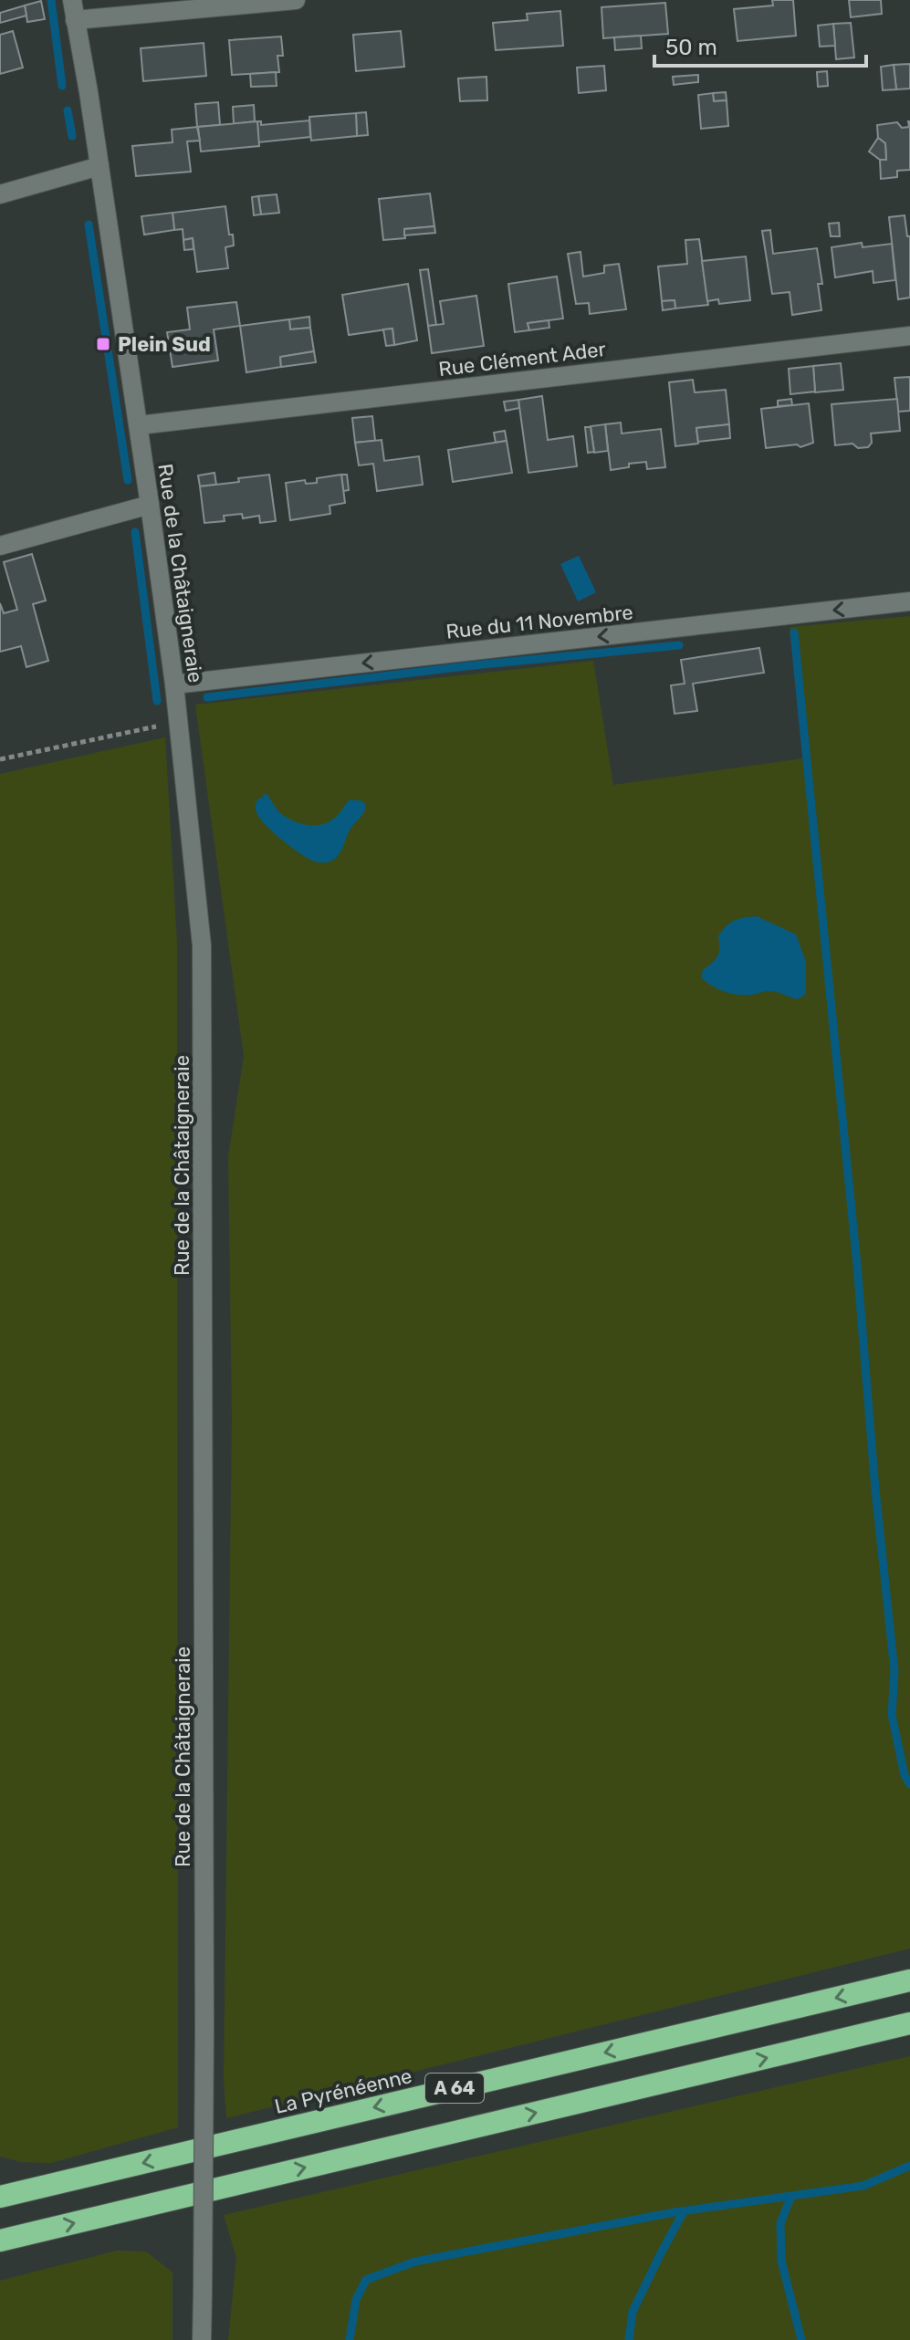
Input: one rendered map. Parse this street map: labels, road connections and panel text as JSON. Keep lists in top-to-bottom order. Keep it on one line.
{"streets":{"highway":["A 64","La Pyrénéenne"],"street":["Rue Clément Ader","Rue de la Châtaigneraie","Rue du 11 Novembre"]},"crossings":[["Rue Clément Ader","Rue de la Châtaigneraie"],["Rue de la Châtaigneraie","Rue du 11 Novembre"]],"one_way":["Rue du 11 Novembre"],"places":{"transit":["Plein Sud"]},"scale_bar":"50 m"}
